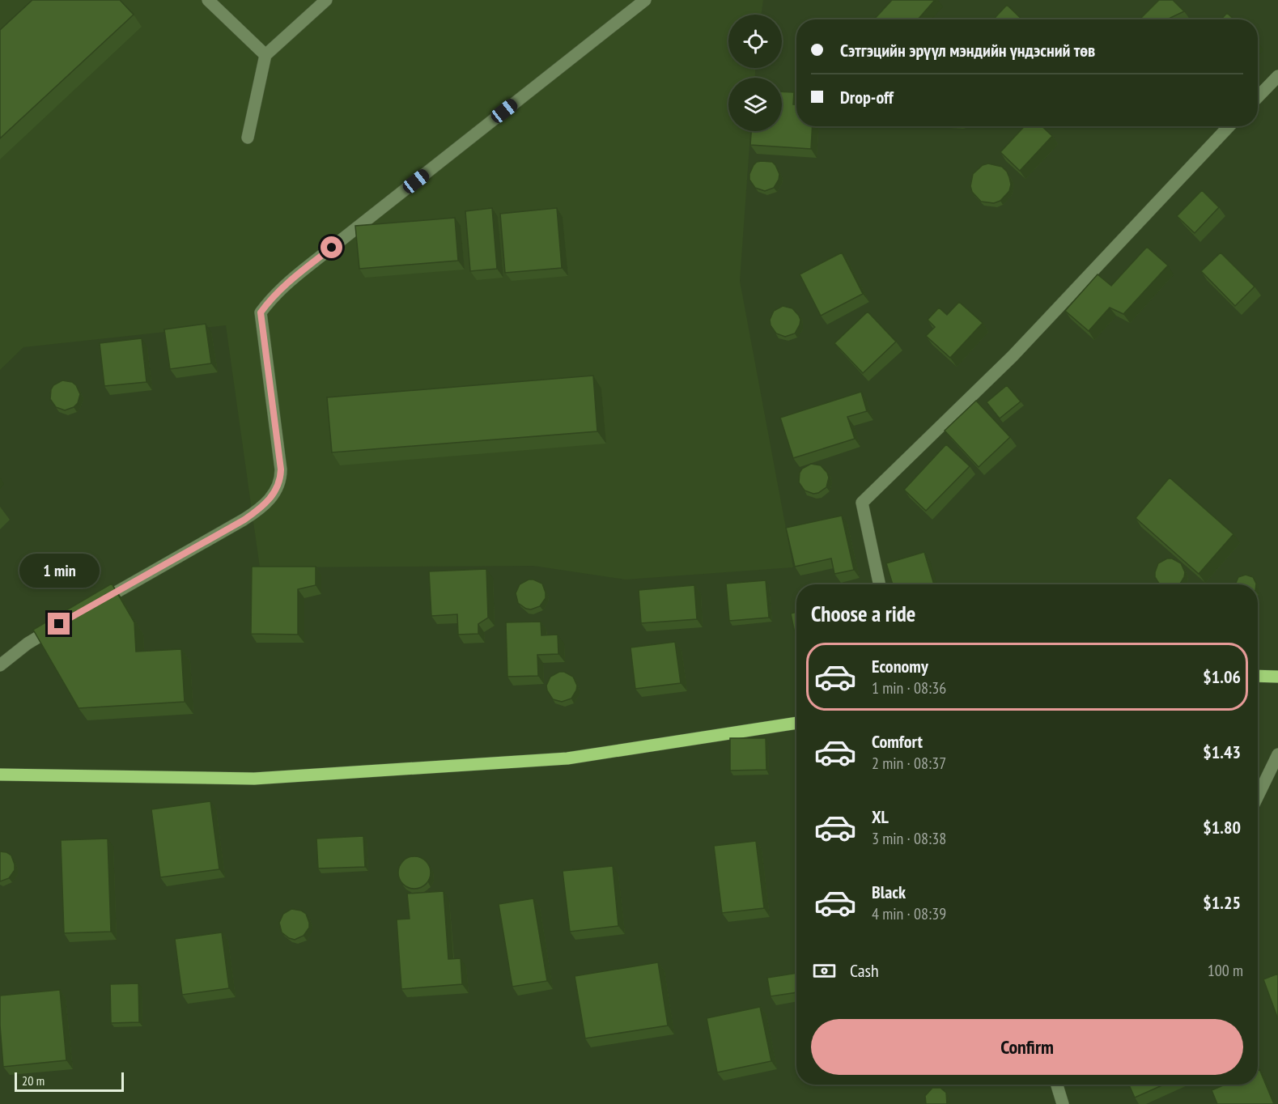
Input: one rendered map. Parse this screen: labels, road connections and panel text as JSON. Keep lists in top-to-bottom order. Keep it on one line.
{"scale_bar":"20 m","page":{"banner":["Сэтгэцийн эрүүл мэндийн үндэсний төв","Drop-off"],"bubble":"1 min","heading":"Choose a ride","list":[{"name":"Economy","note":"1 min · 08:36","value":"$1.06"},{"name":"Comfort","note":"2 min · 08:37","value":"$1.43"},{"name":"XL","note":"3 min · 08:38","value":"$1.80"},{"name":"Black","note":"4 min · 08:39","value":"$1.25"}],"pay":["Cash","100 m"],"buttons":"Confirm","scale":"20 m"}}
